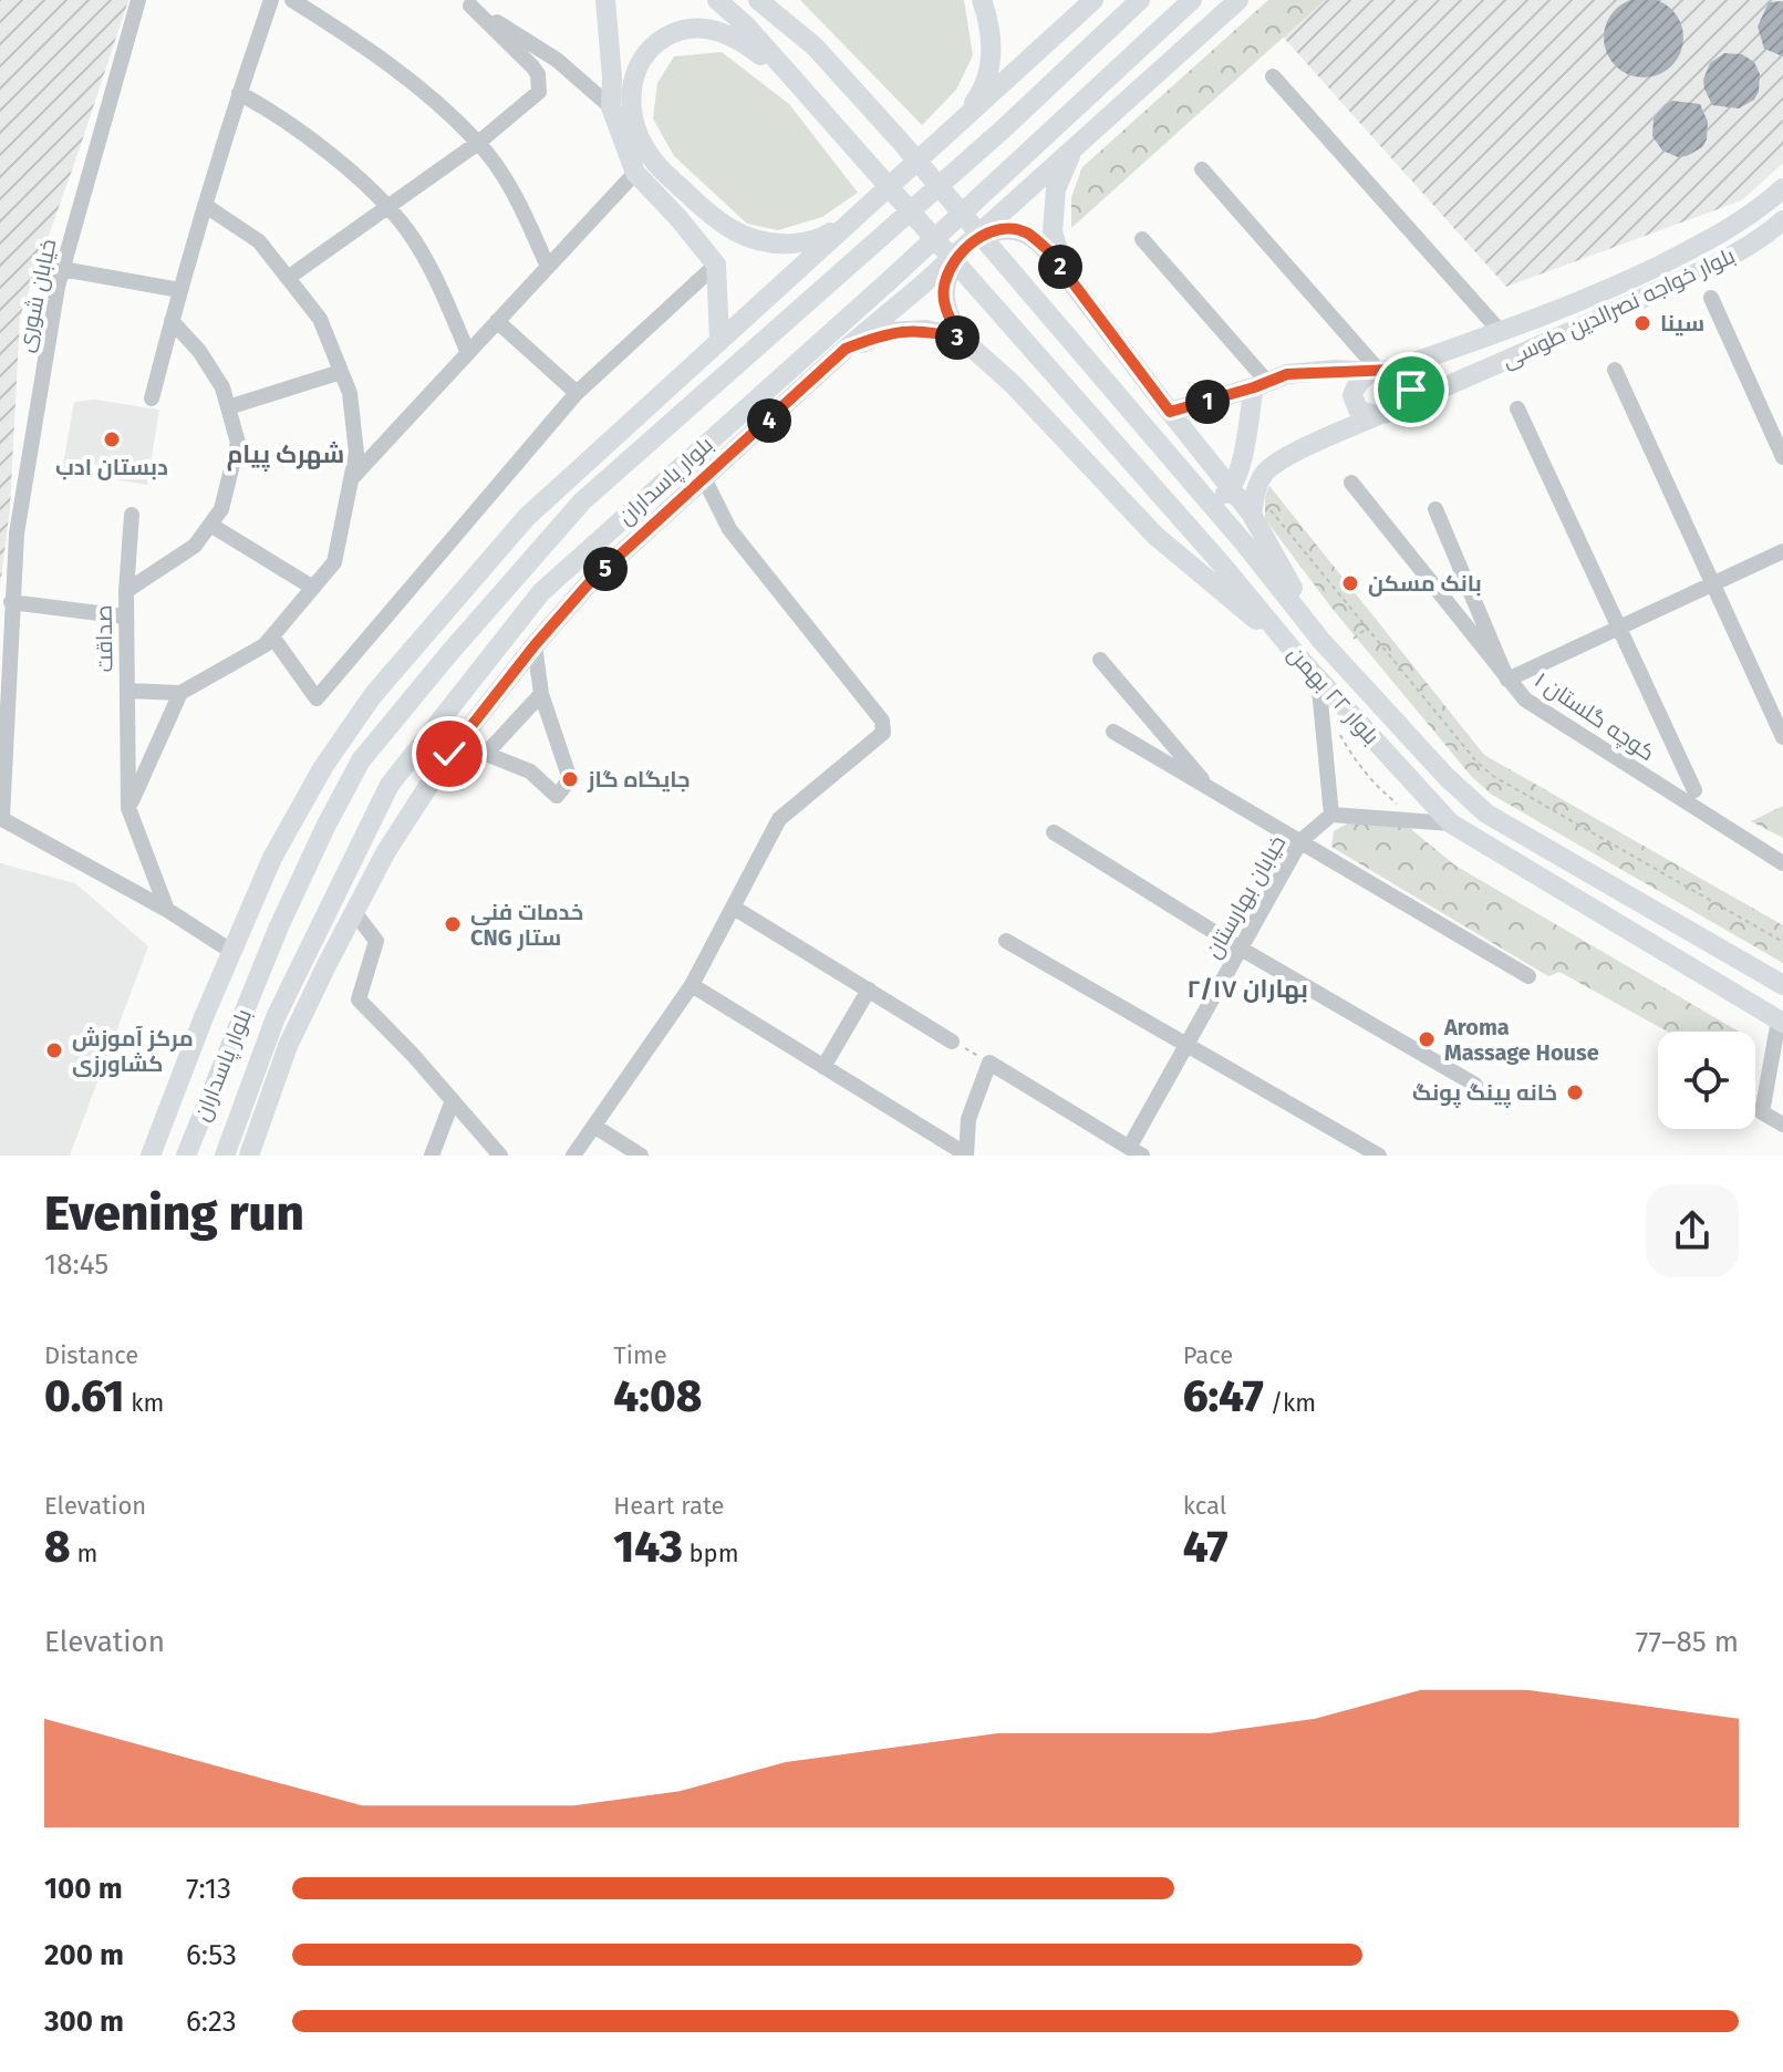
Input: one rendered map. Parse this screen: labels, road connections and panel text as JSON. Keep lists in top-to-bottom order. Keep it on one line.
{"streets":{"main road":["بلوار خواجه نصرالدین طوسی","بلوار پاسداران","بلوار ۲۲ بهمن"],"street":["خیابان شوری","صداقت","کوچه گلستان ۱","خیابان بهارستان"]},"districts":["شهرک پیام","۲/۱۷ بهاران"],"places":["سینا","دبستان ادب","بانک مسکن","جایگاه گاز","خدمات فنی‌ CNG ستار","Aroma Massage House","مرکز آموزش کشاورزی","خانه پینگ پونگ"],"page":{"pins":["2","3","1","4","5"],"heading":["Evening run","18:45"],"stats":[["Distance","0.61 km"],["Time","4:08"],["Pace","6:47 /km"],["Elevation","8 m"],["Heart rate","143 bpm"],["kcal","47"]],"chart":["Elevation","77–85 m"],"list":[{"name":"100 m","note":"7:13"},{"name":"200 m","note":"6:53"},{"name":"300 m","note":"6:23"}]}}
